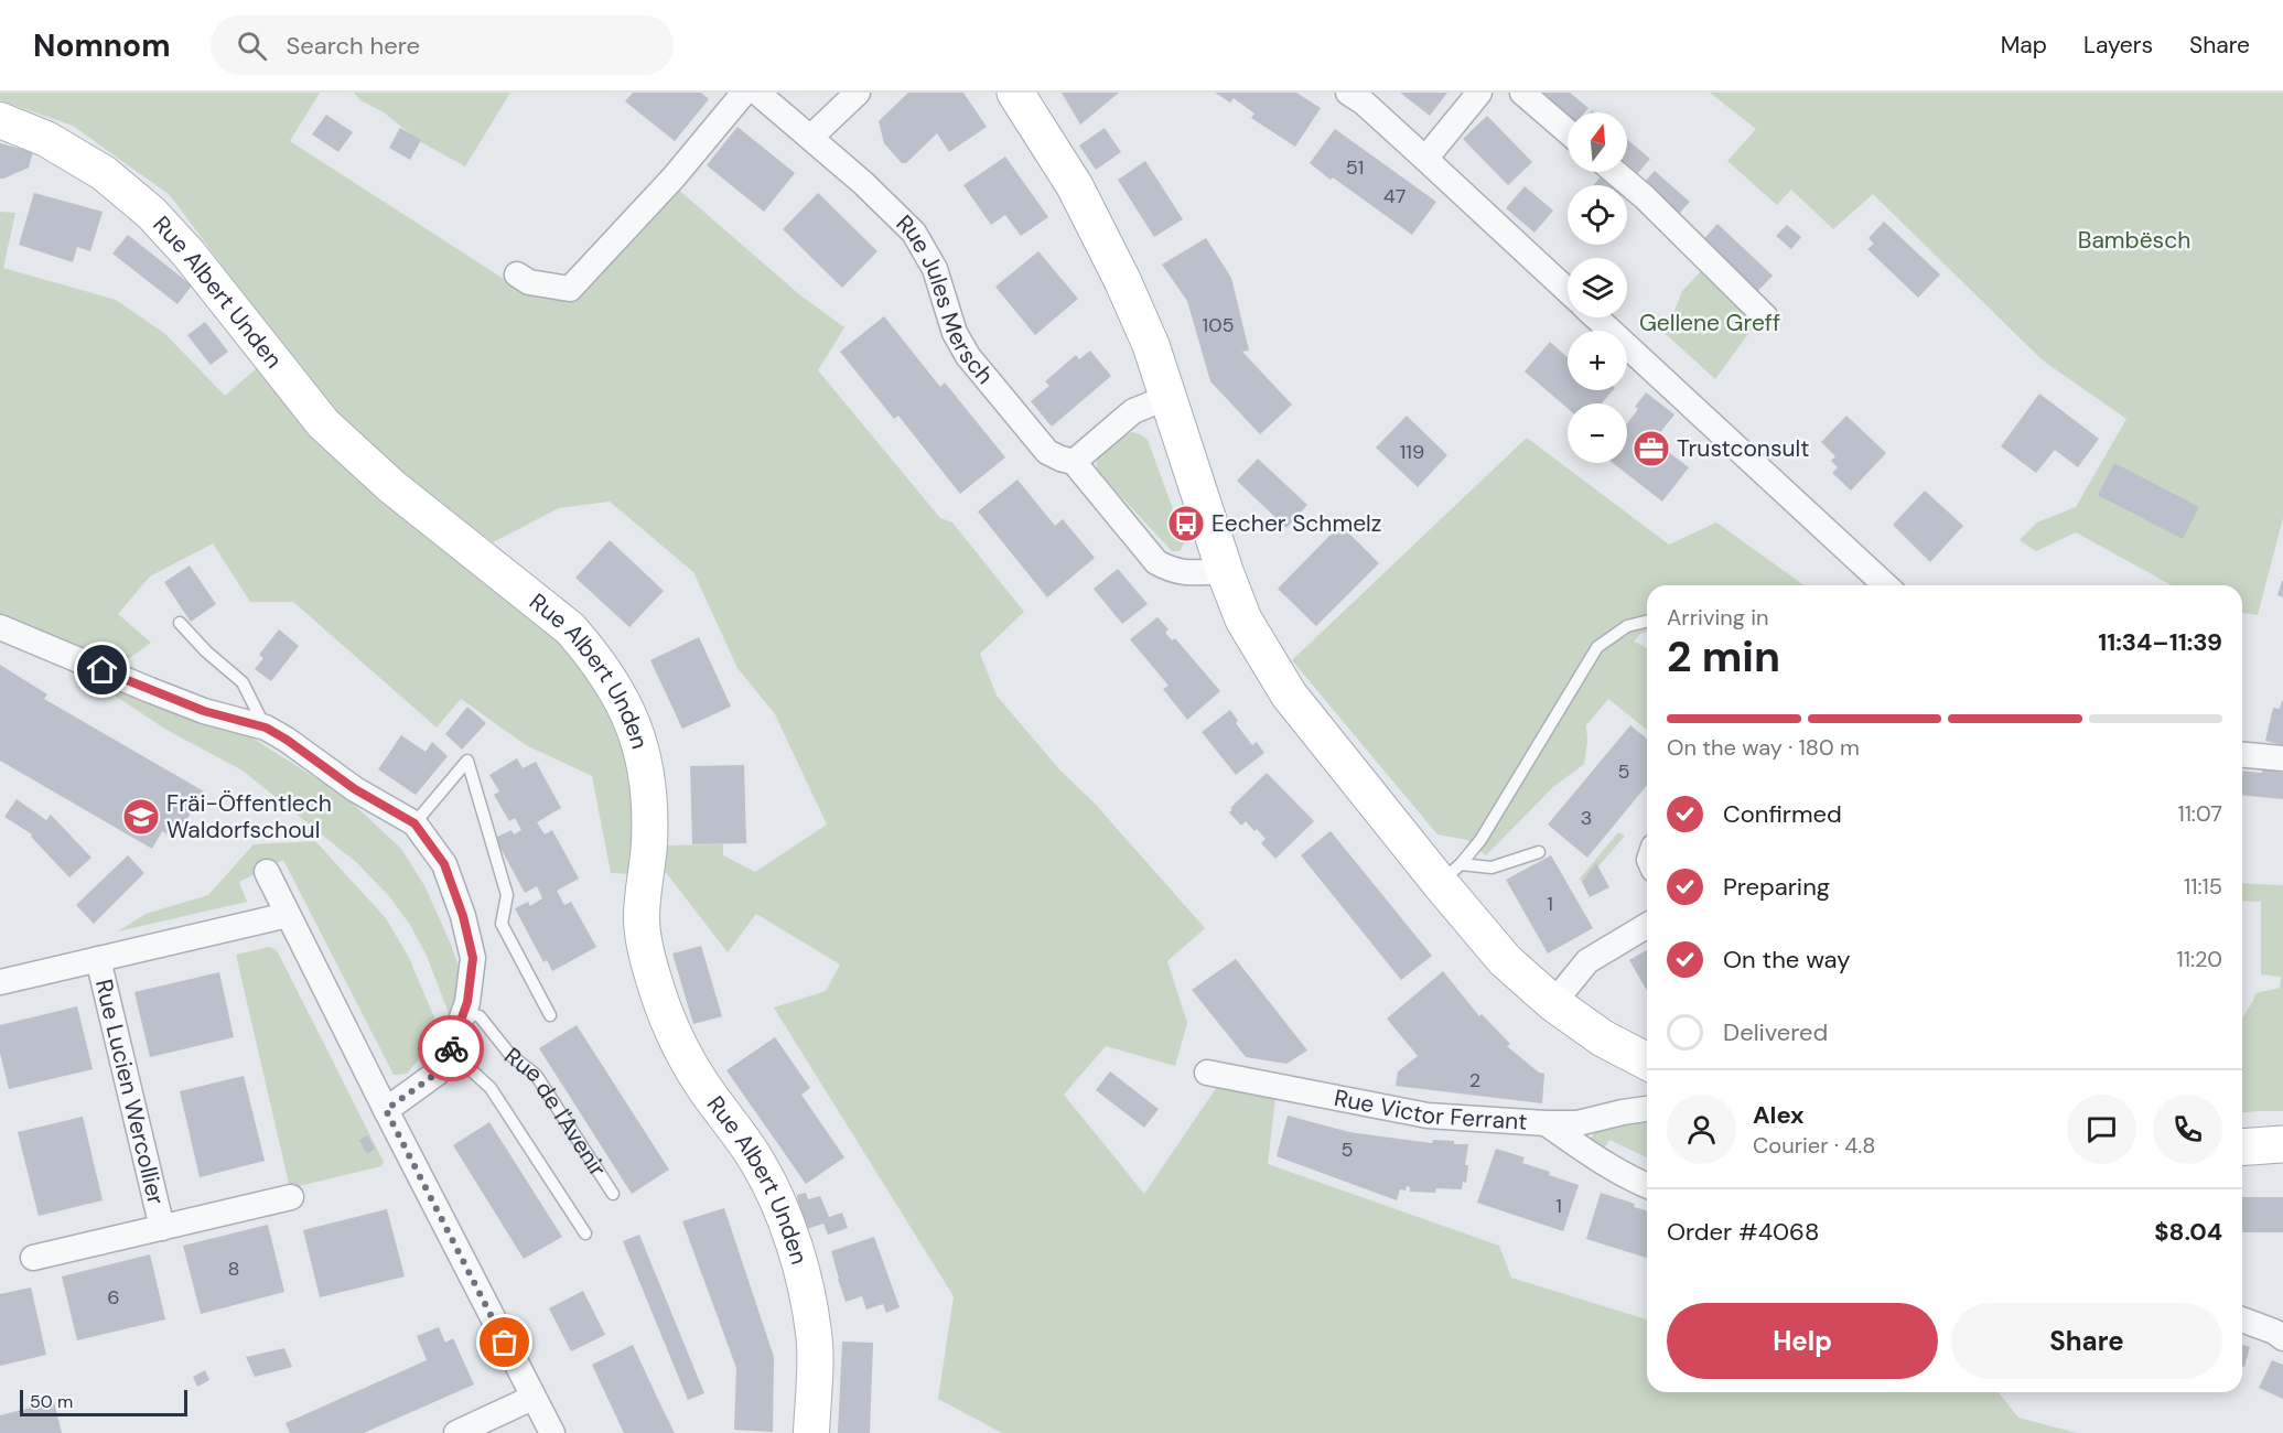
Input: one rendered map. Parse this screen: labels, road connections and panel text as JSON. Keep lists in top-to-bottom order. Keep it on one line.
{"streets":{"main road":["Rue Albert Unden"],"street":["Rue Jules Mersch","Rue Lucien Wercollier","Rue Victor Ferrant"],"lane":["Rue de l'Avenir"]},"parks":["Bambësch","Gellene Greff"],"places":{"office":["Trustconsult"],"bus stop":["Eecher Schmelz"],"school or university":["Fräi-Öffentlech Waldorfschoul"]},"house_numbers":["51","47","105","119","5","3","1","2","5","1","8","6"],"scale_bar":"50 m","north":"top","page":{"header":"Nomnom","search":"Search here","nav":["Map","Layers","Share"],"map_buttons":["+","−"],"heading":["2 min","Arriving in","11:34–11:39"],"panel":["Alex","Courier · 4.8","Order #4068","$8.04"],"bar":"On the way · 180 m","list":[["Confirmed","11:07"],["Preparing","11:15"],["On the way","11:20"],"Delivered"],"buttons":["Help","Share"],"scale":"50 m"}}
